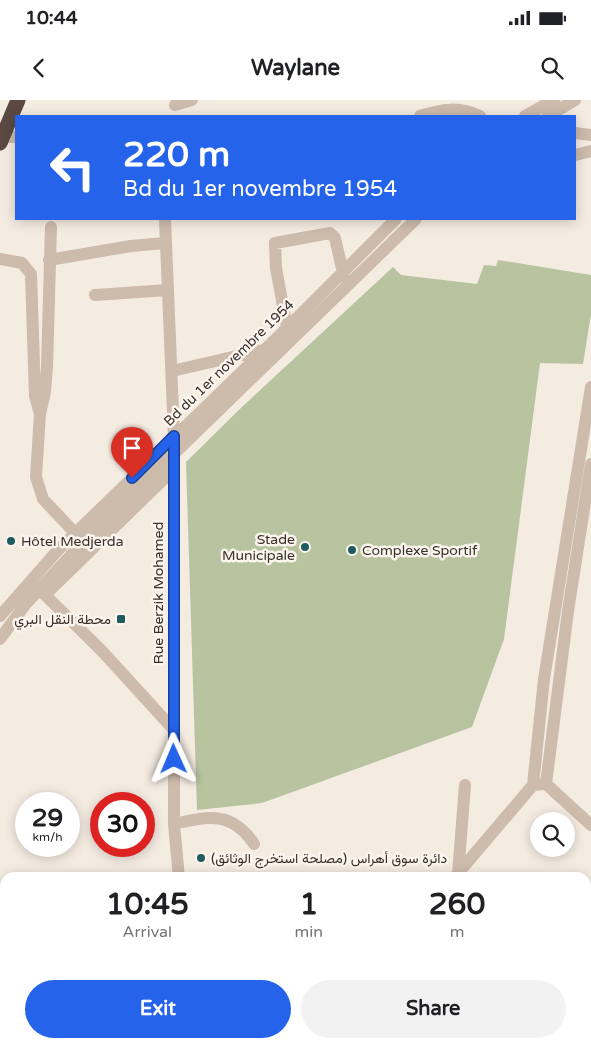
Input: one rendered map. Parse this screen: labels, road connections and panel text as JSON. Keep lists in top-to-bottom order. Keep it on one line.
{"streets":{"street":["Bd du 1er novembre 1954","Rue Berzik Mohamed"]},"crossings":[["Bd du 1er novembre 1954","Rue Berzik Mohamed"]],"places":{"other":["Hôtel Medjerda","Stade Municipale","Complexe Sportif","دائرة سوق أهراس (مصلحة استخرج الوثائق)"],"transit":["محطة النقل البري"]},"page":{"status":"10:44","header":"Waylane","turn":["220 m","Bd du 1er novembre 1954"],"speed":"29 km/h","limit":"30","eta":["10:45","Arrival","1","min","260","m"],"buttons":["Exit","Share"]}}
